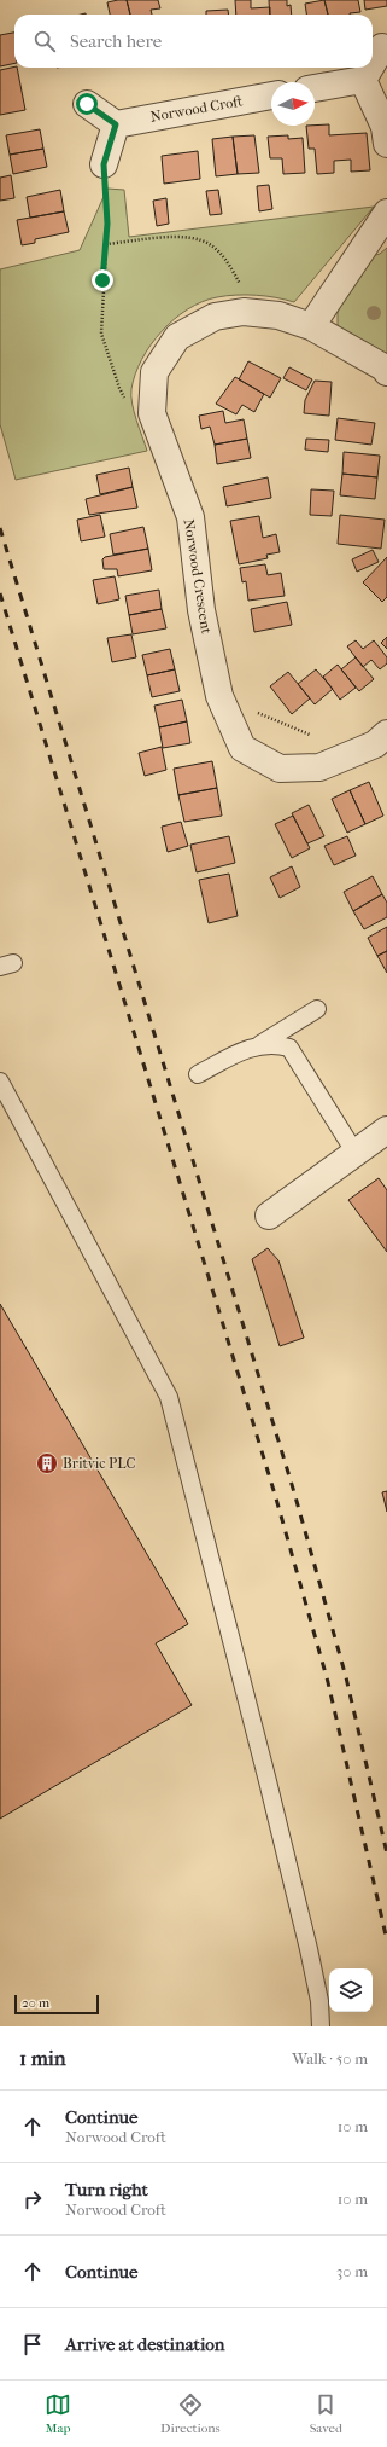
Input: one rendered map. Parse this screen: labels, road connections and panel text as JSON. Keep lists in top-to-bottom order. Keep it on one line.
{"streets":{"street":["Norwood Croft","Norwood Crescent"]},"places":{"building":["Britvic PLC"]},"scale_bar":"20 m","north":"right","page":{"search":"Search here","scale":"20 m","heading":["1 min","Walk · 50 m"],"list":[["Continue","Norwood Croft","10 m"],["Turn right","Norwood Croft","10 m"],["Continue","30 m"],"Arrive at destination"],"nav":["Map","Directions","Saved"]}}
